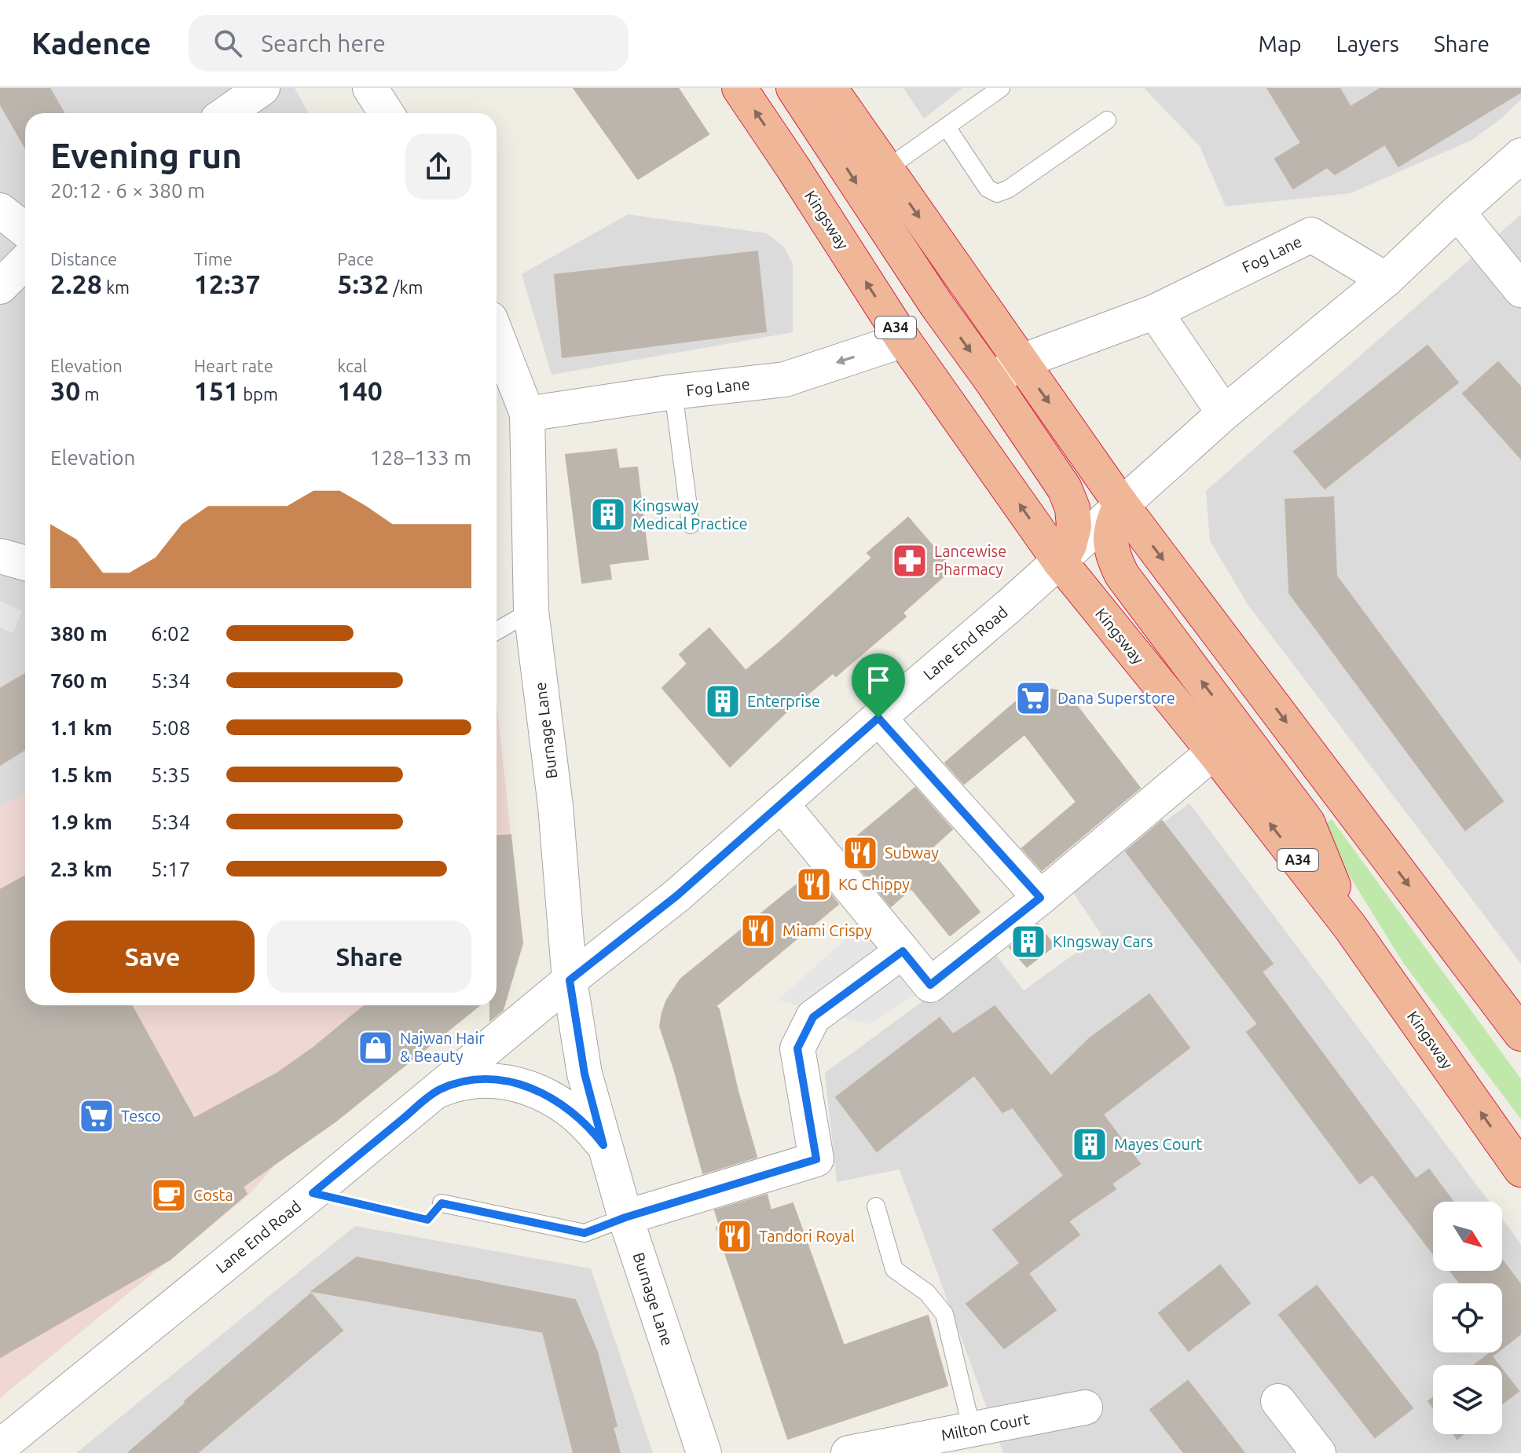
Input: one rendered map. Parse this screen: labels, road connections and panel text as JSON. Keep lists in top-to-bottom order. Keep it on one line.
{"streets":{"highway":["Kingsway","A34"],"street":["Fog Lane","Lane End Road","Burnage Lane","Milton Court"]},"crossings":[["Kingsway","Fog Lane"],["Kingsway","Lane End Road"],["Fog Lane","Burnage Lane"],["Lane End Road","Burnage Lane"]],"places":{"building":["Kingsway Medical Practice","Enterprise","KIngsway Cars","Mayes Court"],"pharmacy":["Lancewise Pharmacy"],"supermarket":["Dana Superstore","Tesco"],"restaurant":["Subway","KG Chippy","Miami Crispy","Tandori Royal"],"shop":["Najwan Hair & Beauty"],"cafe":["Costa"]},"north":"bottom right","page":{"header":"Kadence","search":"Search here","nav":["Map","Layers","Share"],"heading":["Evening run","20:12 · 6 × 380 m"],"stats":[["Distance","2.28 km"],["Time","12:37"],["Pace","5:32 /km"],["Elevation","30 m"],["Heart rate","151 bpm"],["kcal","140"]],"chart":["Elevation","128–133 m"],"list":[{"name":"380 m","note":"6:02"},{"name":"760 m","note":"5:34"},{"name":"1.1 km","note":"5:08"},{"name":"1.5 km","note":"5:35"},{"name":"1.9 km","note":"5:34"},{"name":"2.3 km","note":"5:17"}],"buttons":["Save","Share"]}}
